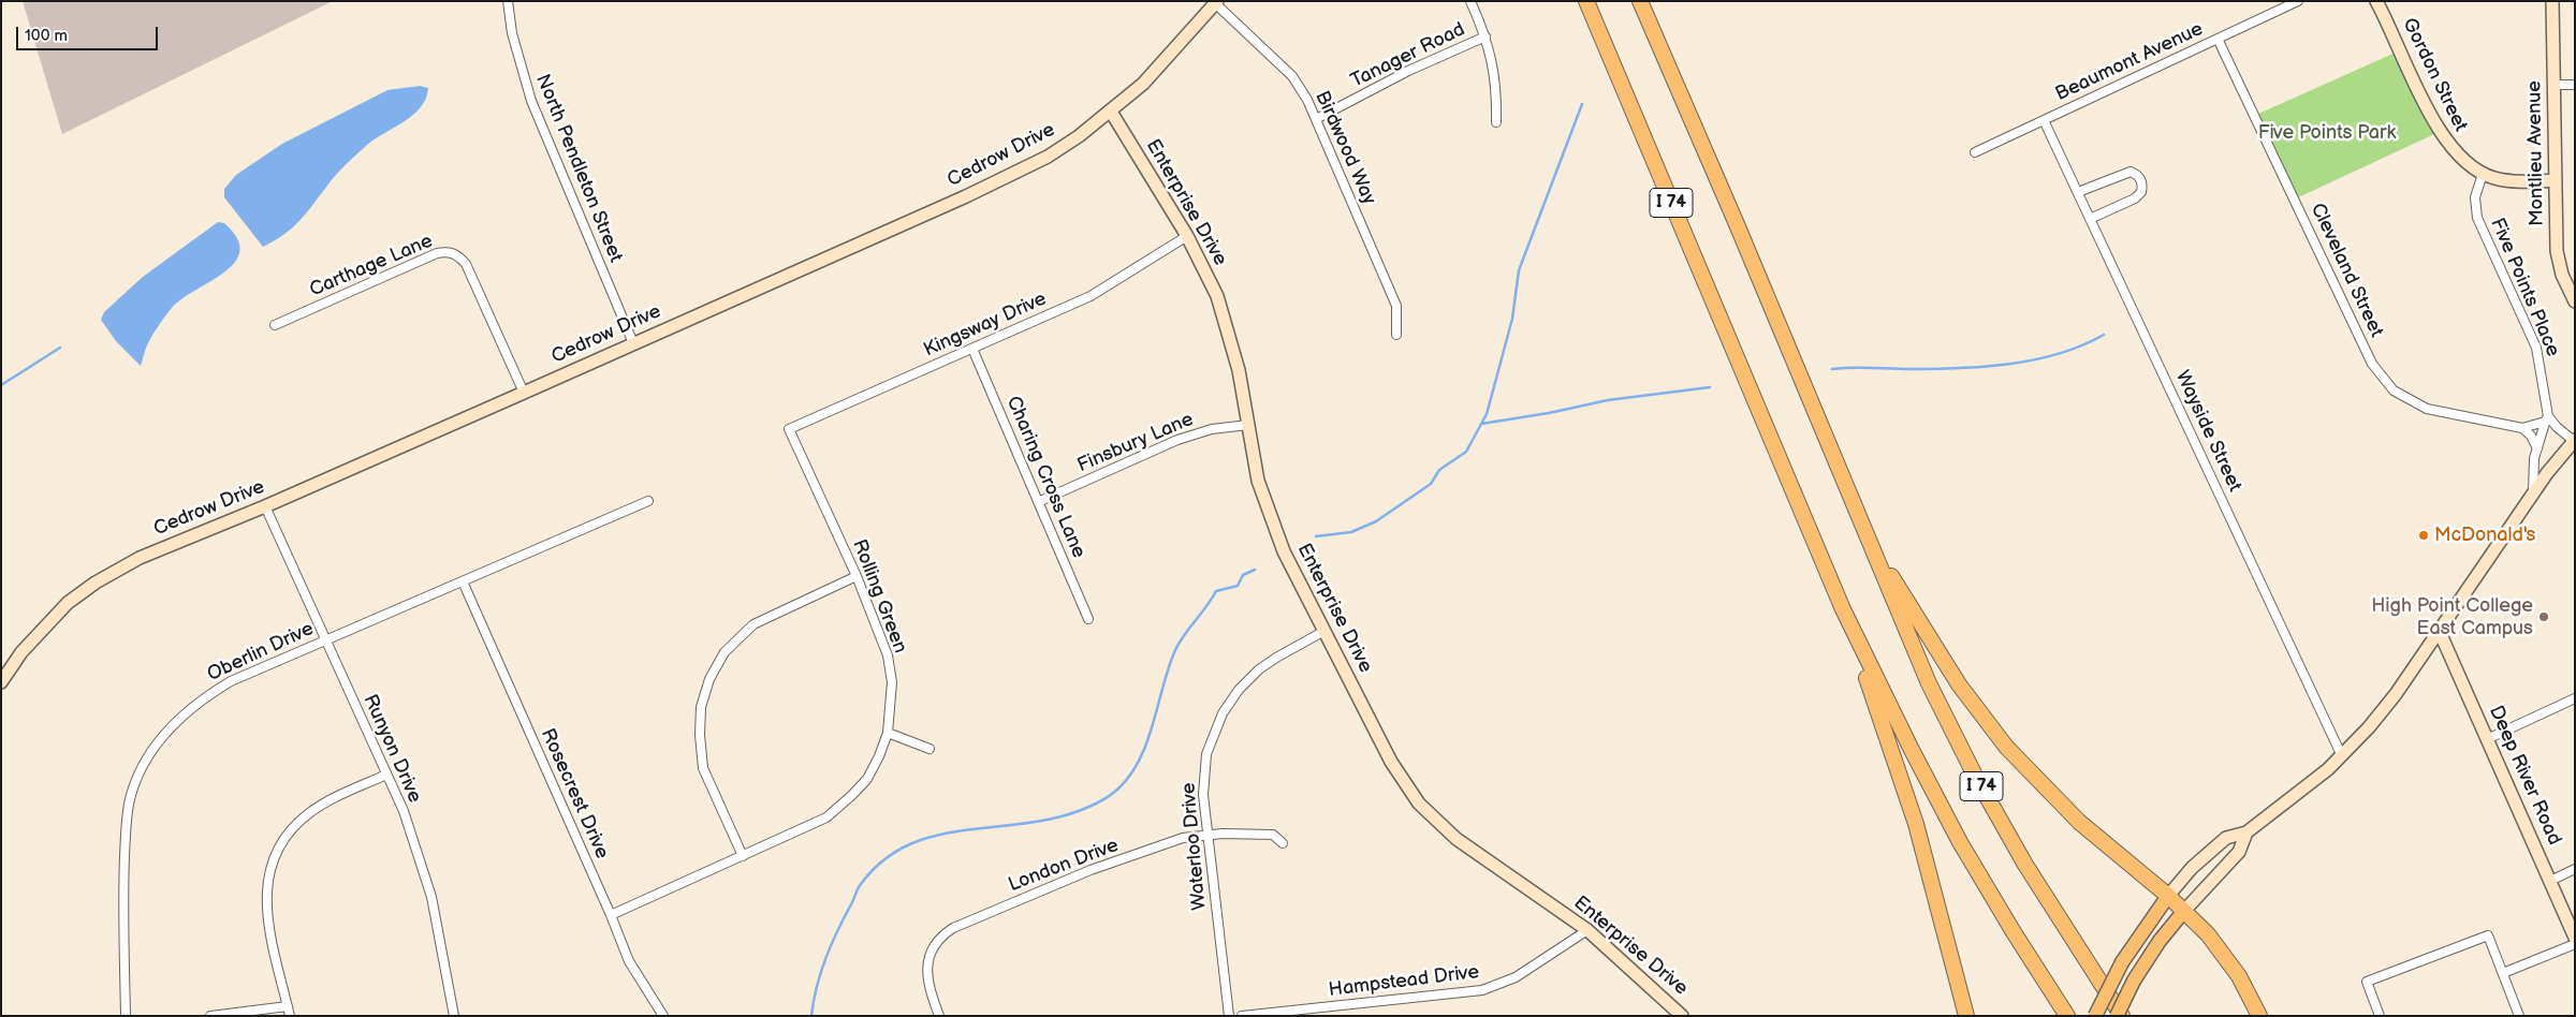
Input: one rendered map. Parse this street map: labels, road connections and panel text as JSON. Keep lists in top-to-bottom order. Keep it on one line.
{"streets":{"highway":["I 74"],"street":["Tanager Road","Beaumont Avenue","Gordon Street","Birdwood Way","Montlieu Avenue","Cedrow Drive","North Pendleton Street","Enterprise Drive","Carthage Lane","Cleveland Street","Five Points Place","Kingsway Drive","Wayside Street","Finsbury Lane","Charing Cross Lane","Rolling Green","Oberlin Drive","Runyon Drive","Deep River Road","Rosecrest Drive","Waterloo Drive","London Drive","Hampstead Drive"]},"crossings":[["Tanager Road","Birdwood Way"],["Beaumont Avenue","Cleveland Street"],["Beaumont Avenue","Wayside Street"],["Gordon Street","Montlieu Avenue"],["Gordon Street","Five Points Place"],["Birdwood Way","Cedrow Drive"],["Cedrow Drive","North Pendleton Street"],["Cedrow Drive","Enterprise Drive"],["Cedrow Drive","Carthage Lane"],["Cedrow Drive","Runyon Drive"],["Enterprise Drive","Kingsway Drive"],["Enterprise Drive","Finsbury Lane"],["Enterprise Drive","Waterloo Drive"],["Enterprise Drive","Hampstead Drive"],["Cleveland Street","Five Points Place"],["Kingsway Drive","Charing Cross Lane"],["Kingsway Drive","Rolling Green"],["Finsbury Lane","Charing Cross Lane"],["Rolling Green","Rosecrest Drive"],["Oberlin Drive","Runyon Drive"],["Oberlin Drive","Rosecrest Drive"],["Waterloo Drive","London Drive"]],"parks":["Five Points Park"],"places":["McDonald's","High Point College East Campus"],"scale_bar":"100 m"}
